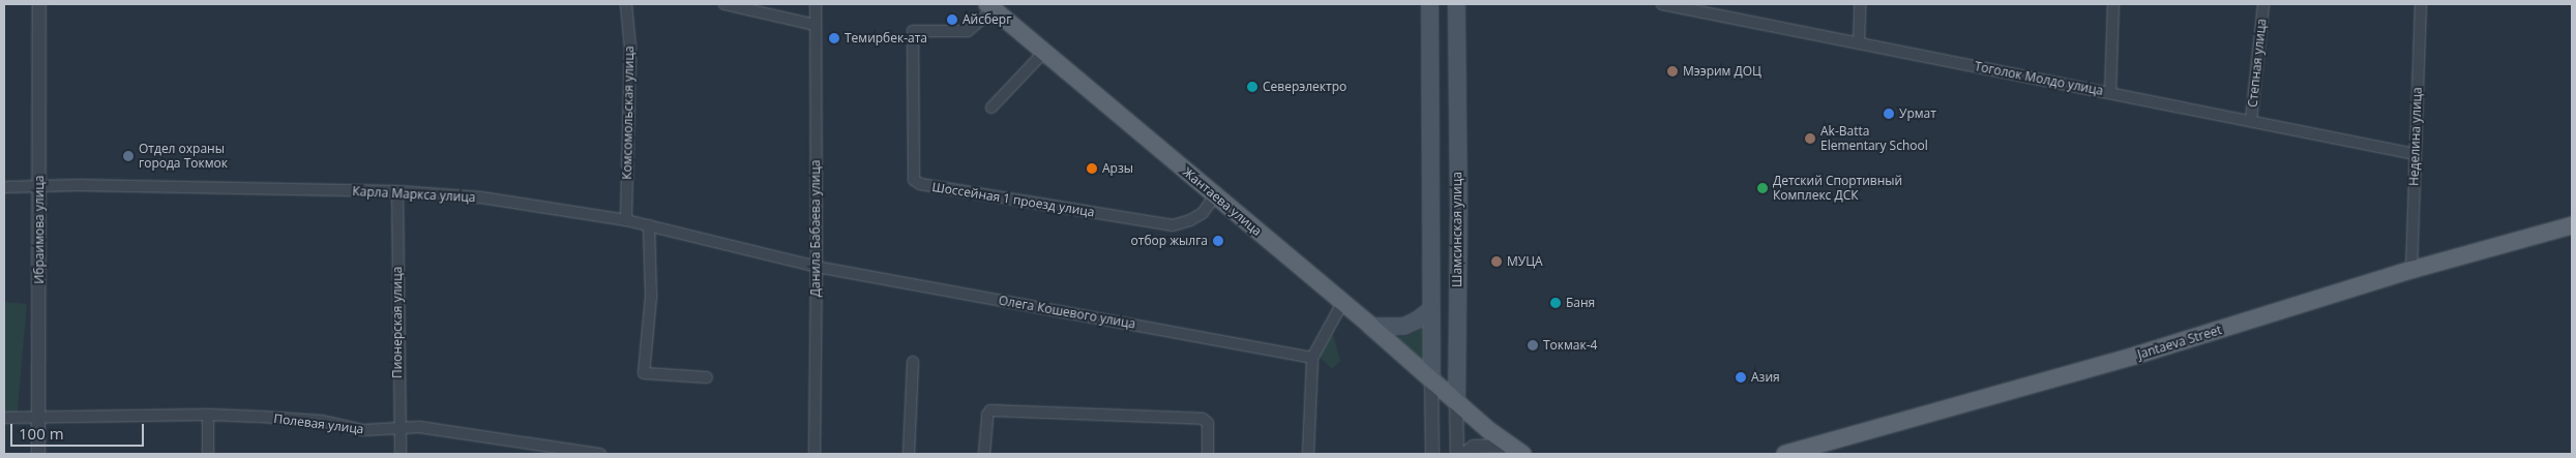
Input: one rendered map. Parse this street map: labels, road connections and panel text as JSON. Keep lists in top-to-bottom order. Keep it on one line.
{"streets":{"main road":["Жантаева улица","Шамсинская улица","Jantaeva Street"],"street":["Степная улица","Тоголок Молдо улица","Комсомольская улица","Неделина улица","Карла Маркса улица","Шоссейная 1 проезд улица","Данила Бабаева улица","Ибраимова улица","Олега Кошевого улица","Пионерская улица","Полевая улица"]},"crossings":[["Степная улица","Тоголок Молдо улица"],["Тоголок Молдо улица","Неделина улица"],["Комсомольская улица","Карла Маркса улица"],["Неделина улица","Jantaeva Street"],["Карла Маркса улица","Данила Бабаева улица"],["Карла Маркса улица","Ибраимова улица"],["Карла Маркса улица","Олега Кошевого улица"],["Карла Маркса улица","Пионерская улица"],["Шоссейная 1 проезд улица","Жантаева улица"],["Жантаева улица","Шамсинская улица"],["Данила Бабаева улица","Олега Кошевого улица"],["Ибраимова улица","Полевая улица"],["Пионерская улица","Полевая улица"]],"places":["Айсберг","Темирбек-ата","Мээрим ДОЦ","Северэлектро","Урмат","Ak-Batta Elementary School","Отдел охраны города Токмок","Арзы","Детский Спортивный Комплекс ДСК","отбор жылга","МУЦА","Баня","Токмак-4","Азия"],"scale_bar":"100 m"}
